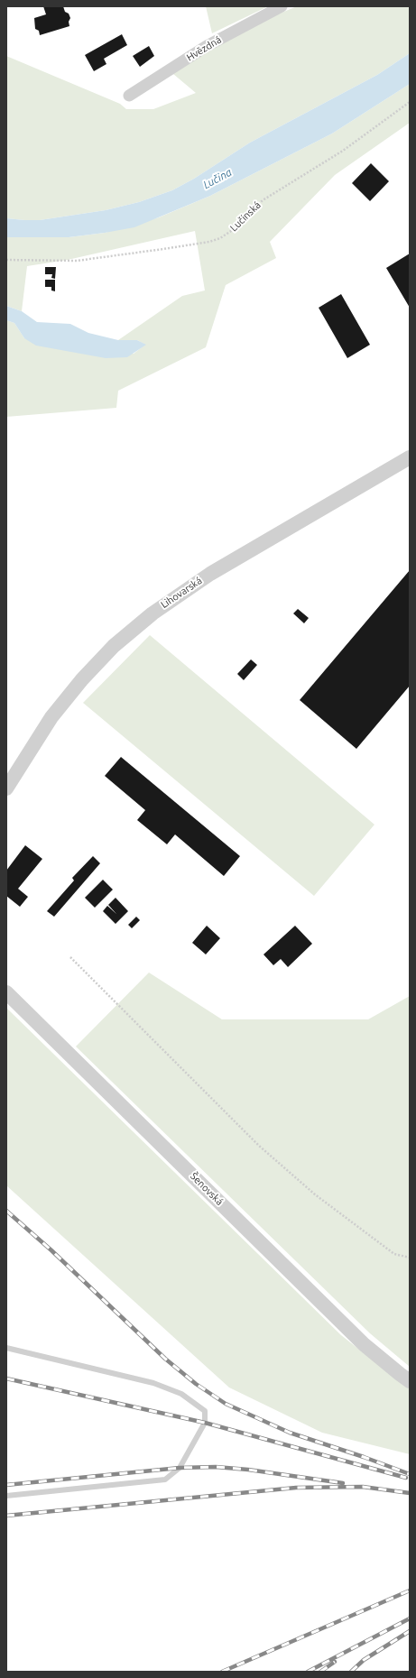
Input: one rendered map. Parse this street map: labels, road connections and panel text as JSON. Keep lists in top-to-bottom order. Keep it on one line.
{"streets":{"street":["Hvězdná","Lihovarská","Šenovská"],"path":["Lučinská"]},"water":["Lučina"]}
